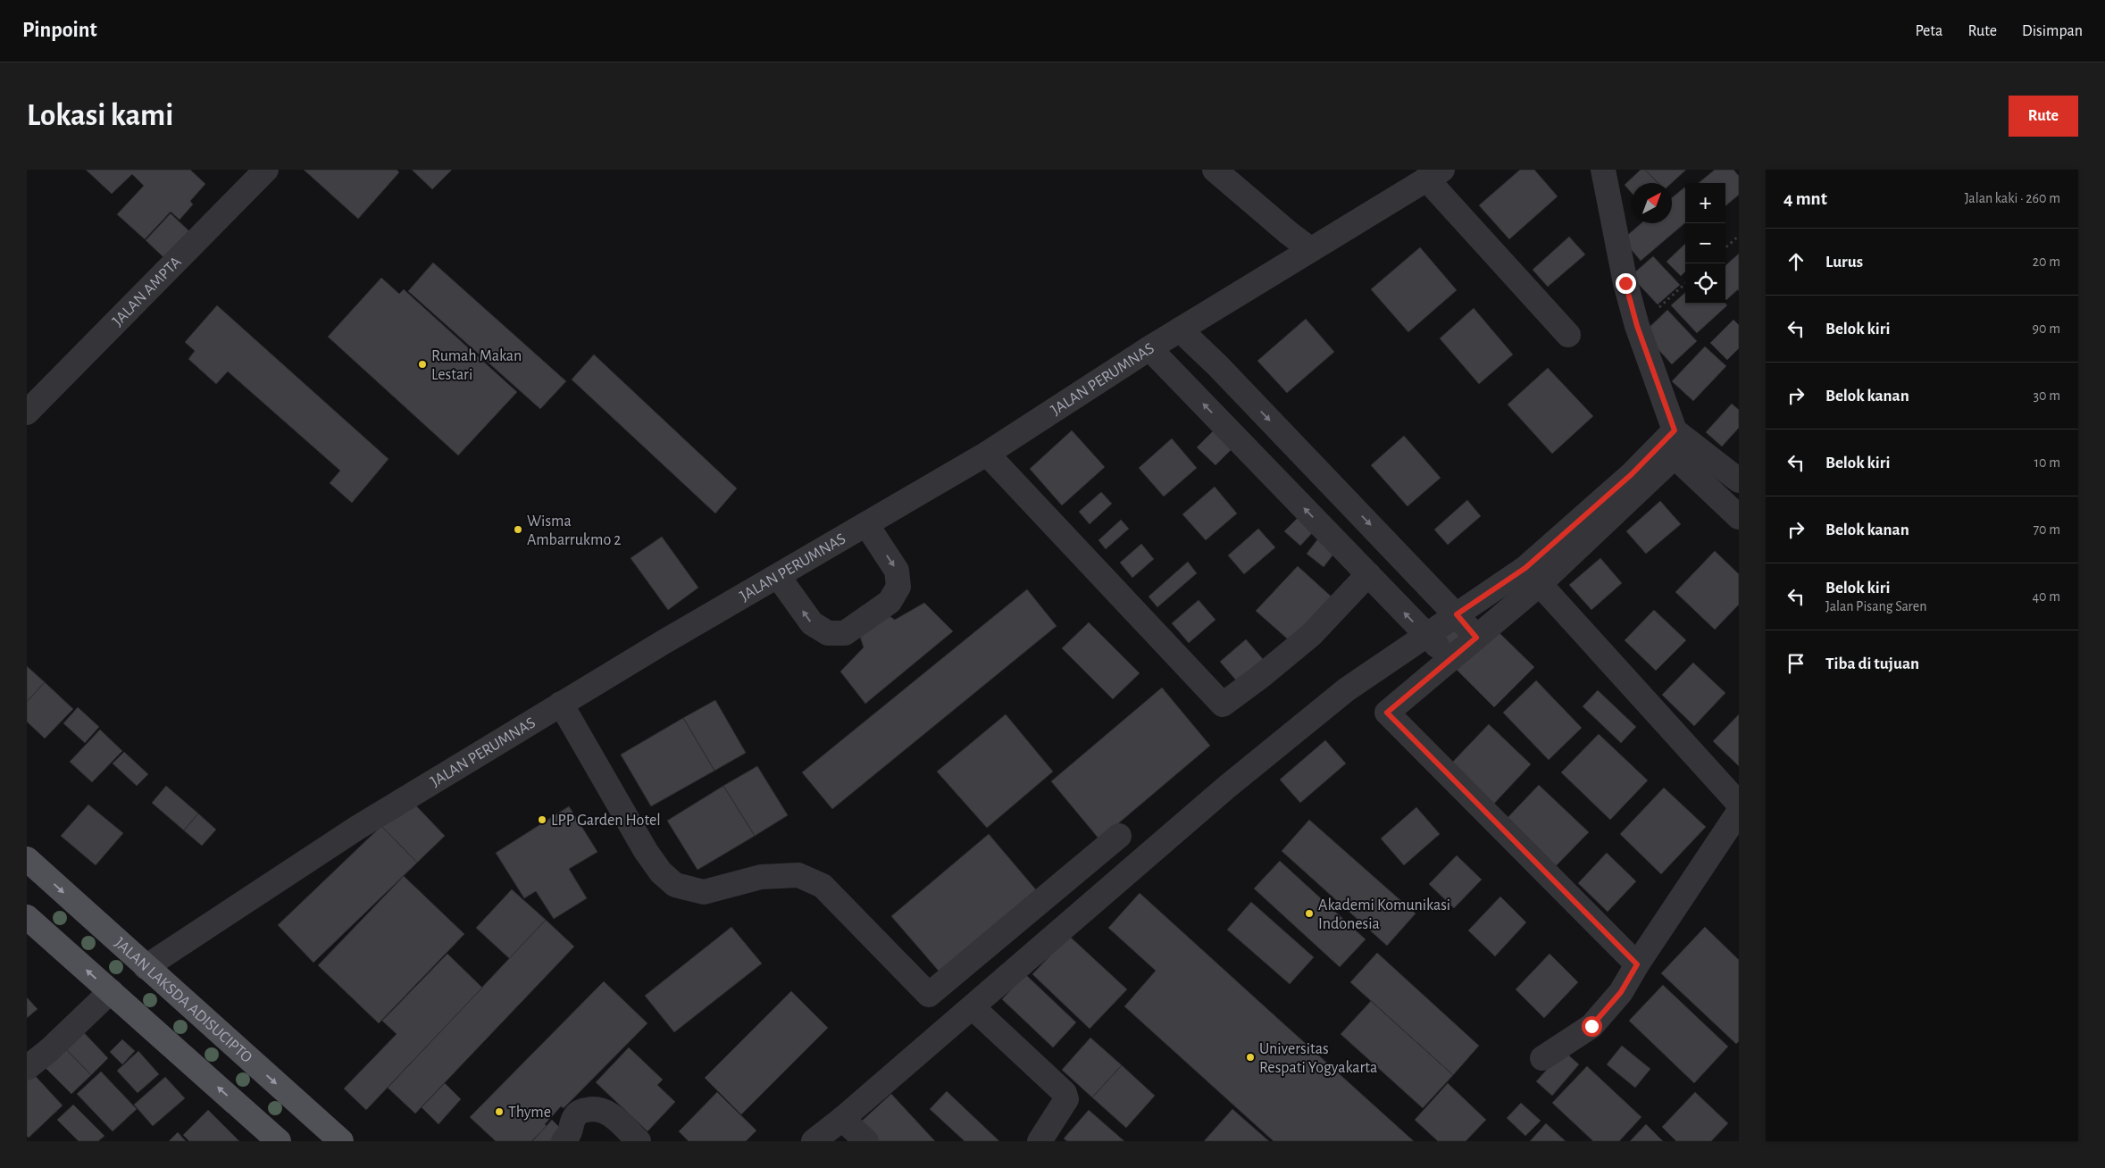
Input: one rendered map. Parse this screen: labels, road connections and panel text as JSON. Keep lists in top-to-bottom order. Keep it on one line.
{"streets":{"main road":["JALAN LAKSDA ADISUCIPTO"],"street":["JALAN AMPTA","JALAN PERUMNAS"]},"crossings":[["JALAN PERUMNAS","JALAN LAKSDA ADISUCIPTO"]],"places":["Rumah Makan Lestari","Wisma Ambarrukmo 2","LPP Garden Hotel","Akademi Komunikasi Indonesia","Universitas Respati Yogyakarta","Thyme"],"north":"top right","page":{"header":"Pinpoint","nav":["Peta","Rute","Disimpan"],"buttons":"Rute","title":"Lokasi kami","heading":["4 mnt","Jalan kaki · 260 m"],"map_buttons":["+","−"],"list":[["Lurus","20 m"],["Belok kiri","90 m"],["Belok kanan","30 m"],["Belok kiri","10 m"],["Belok kanan","70 m"],["Belok kiri","Jalan Pisang Saren","40 m"],"Tiba di tujuan"]}}
